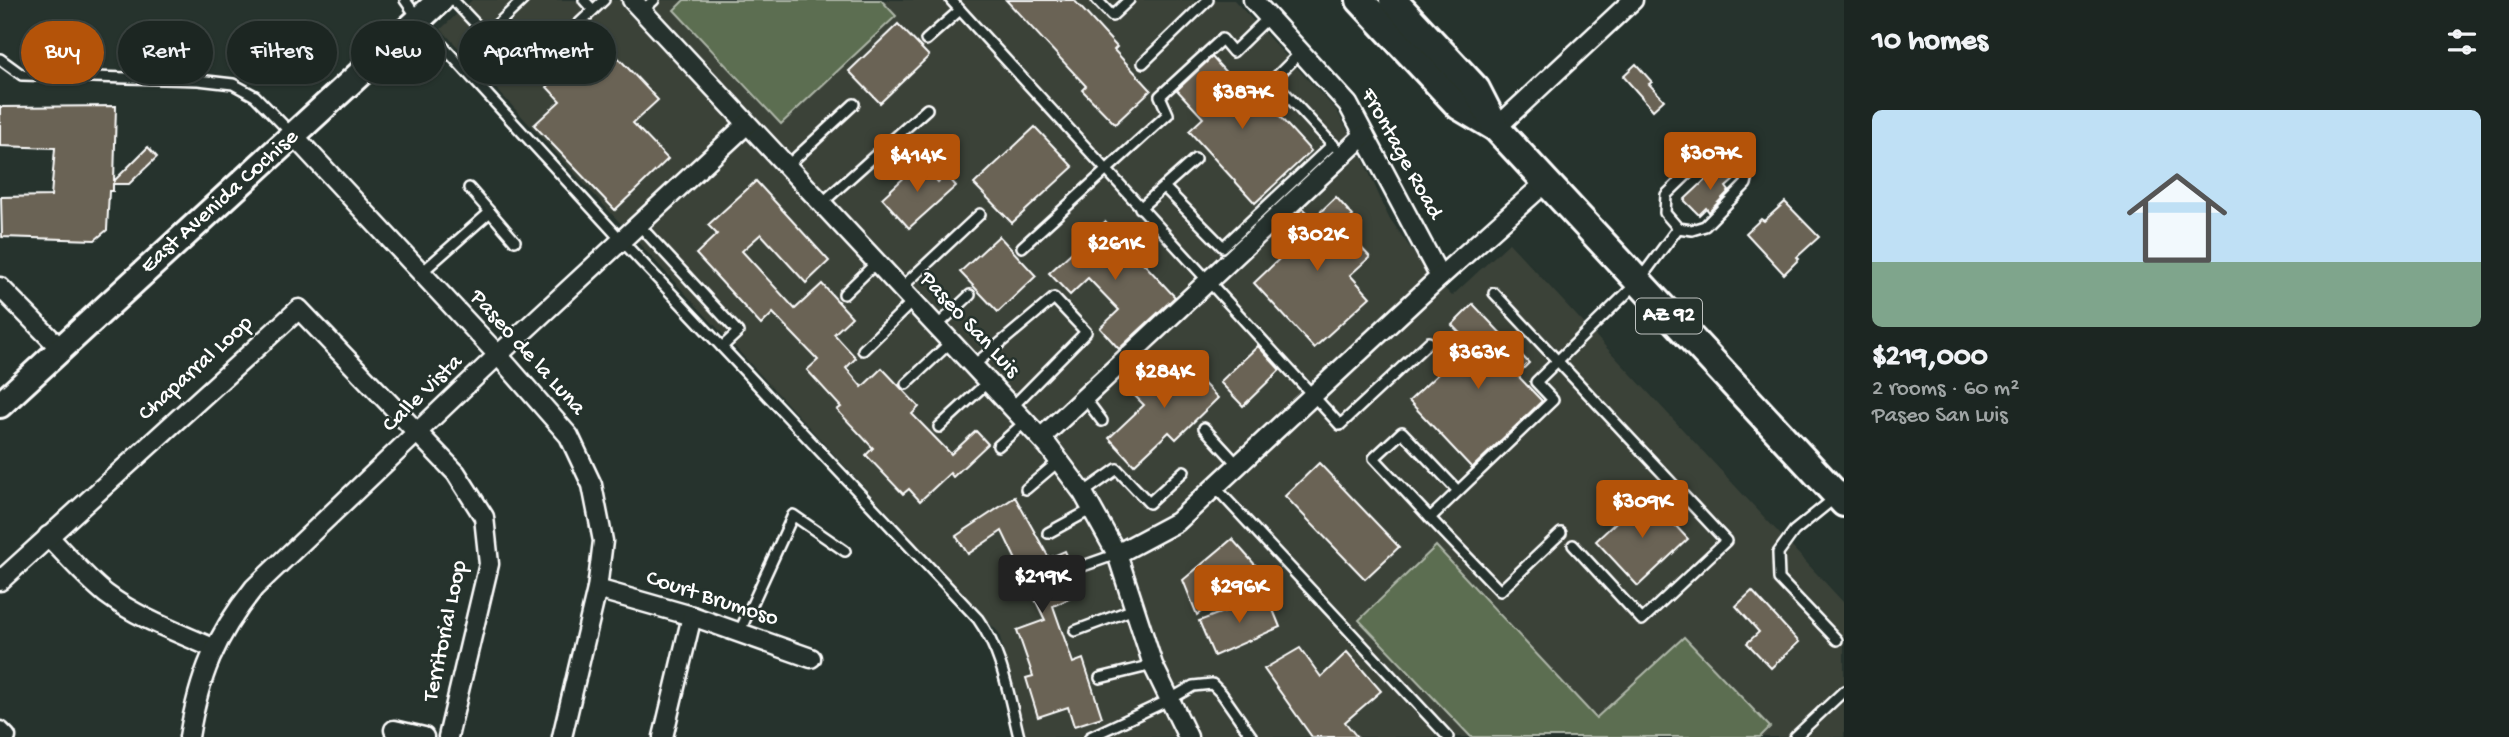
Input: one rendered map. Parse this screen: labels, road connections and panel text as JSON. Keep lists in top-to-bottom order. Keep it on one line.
{"streets":{"main road":["AZ 92"],"street":["Frontage Road","East Avenida Cochise","Paseo San Luis","Paseo de la Luna","Chaparral Loop","Calle Vista","Court Brumoso","Territorial Loop"]},"crossings":[["East Avenida Cochise","Paseo de la Luna"],["Paseo San Luis","Calle Vista"],["Paseo de la Luna","Calle Vista"],["Paseo de la Luna","Court Brumoso"],["Chaparral Loop","Calle Vista"],["Chaparral Loop","Territorial Loop"],["Calle Vista","Territorial Loop"]],"page":{"heading":"10 homes","chip":["Buy","Rent","Filters","New","Apartment"],"price":["$387K","$307K","$414K","$302K","$261K","$363K","$284K","$309K","$219K","$296K"],"list":[{"name":"$219,000","note":"2 rooms · 60 m² · Paseo San Luis"}]}}
